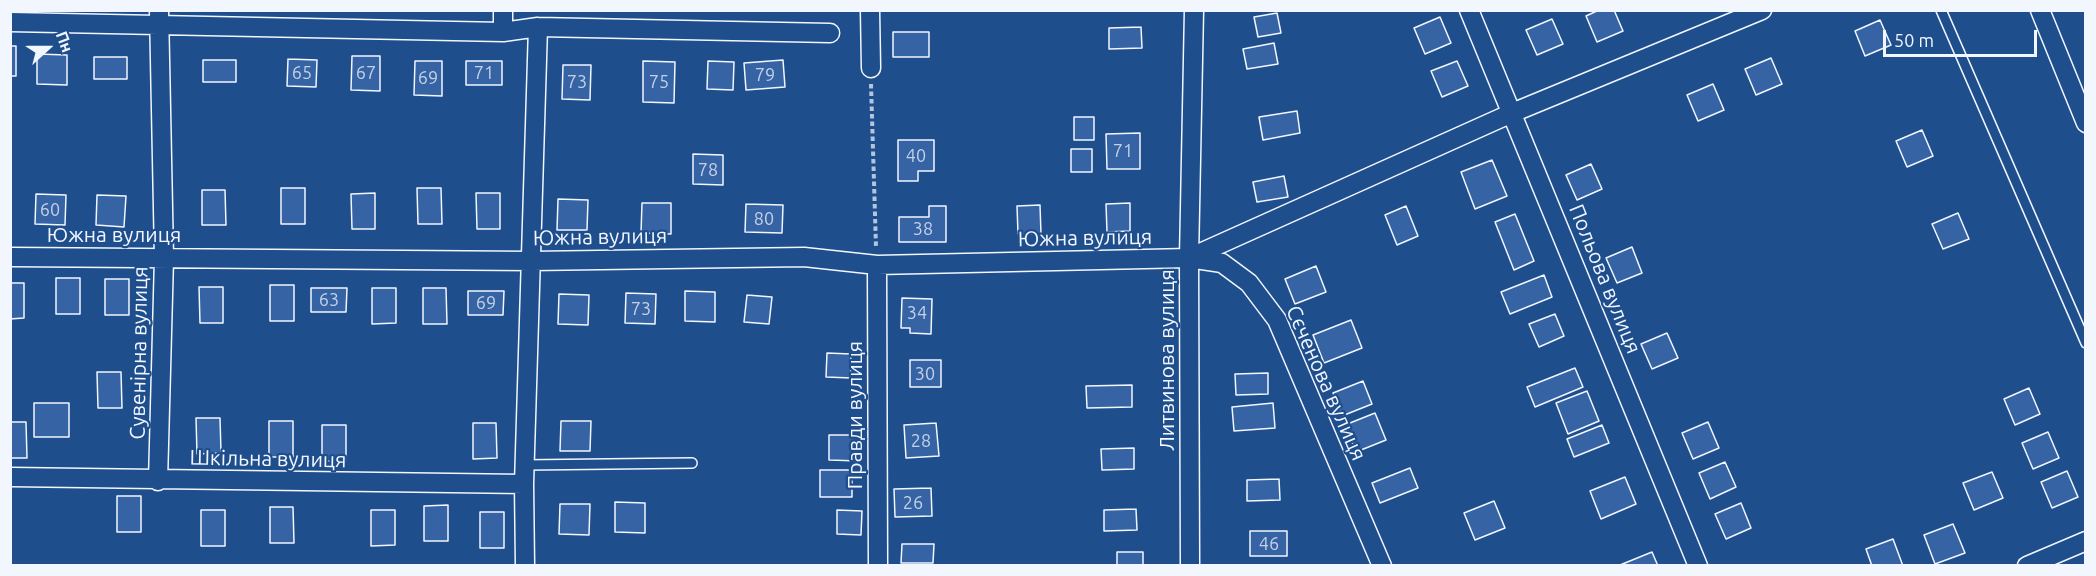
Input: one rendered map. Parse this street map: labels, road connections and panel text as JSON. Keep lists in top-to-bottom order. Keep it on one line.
{"streets":{"street":["Южна вулиця","Польова вулиця","Сувенірна вулиця","Литвинова вулиця","Сєченова вулиця","Правди вулиця","Шкільна вулиця"]},"crossings":[["Южна вулиця","Сувенірна вулиця"],["Южна вулиця","Литвинова вулиця"],["Южна вулиця","Сєченова вулиця"],["Южна вулиця","Правди вулиця"],["Сувенірна вулиця","Шкільна вулиця"],["Литвинова вулиця","Сєченова вулиця"]],"house_numbers":["65","67","71","79","69","73","75","71","40","78","60","80","38","63","69","73","34","30","28","26","46"],"scale_bar":"50 m","north":"right"}
